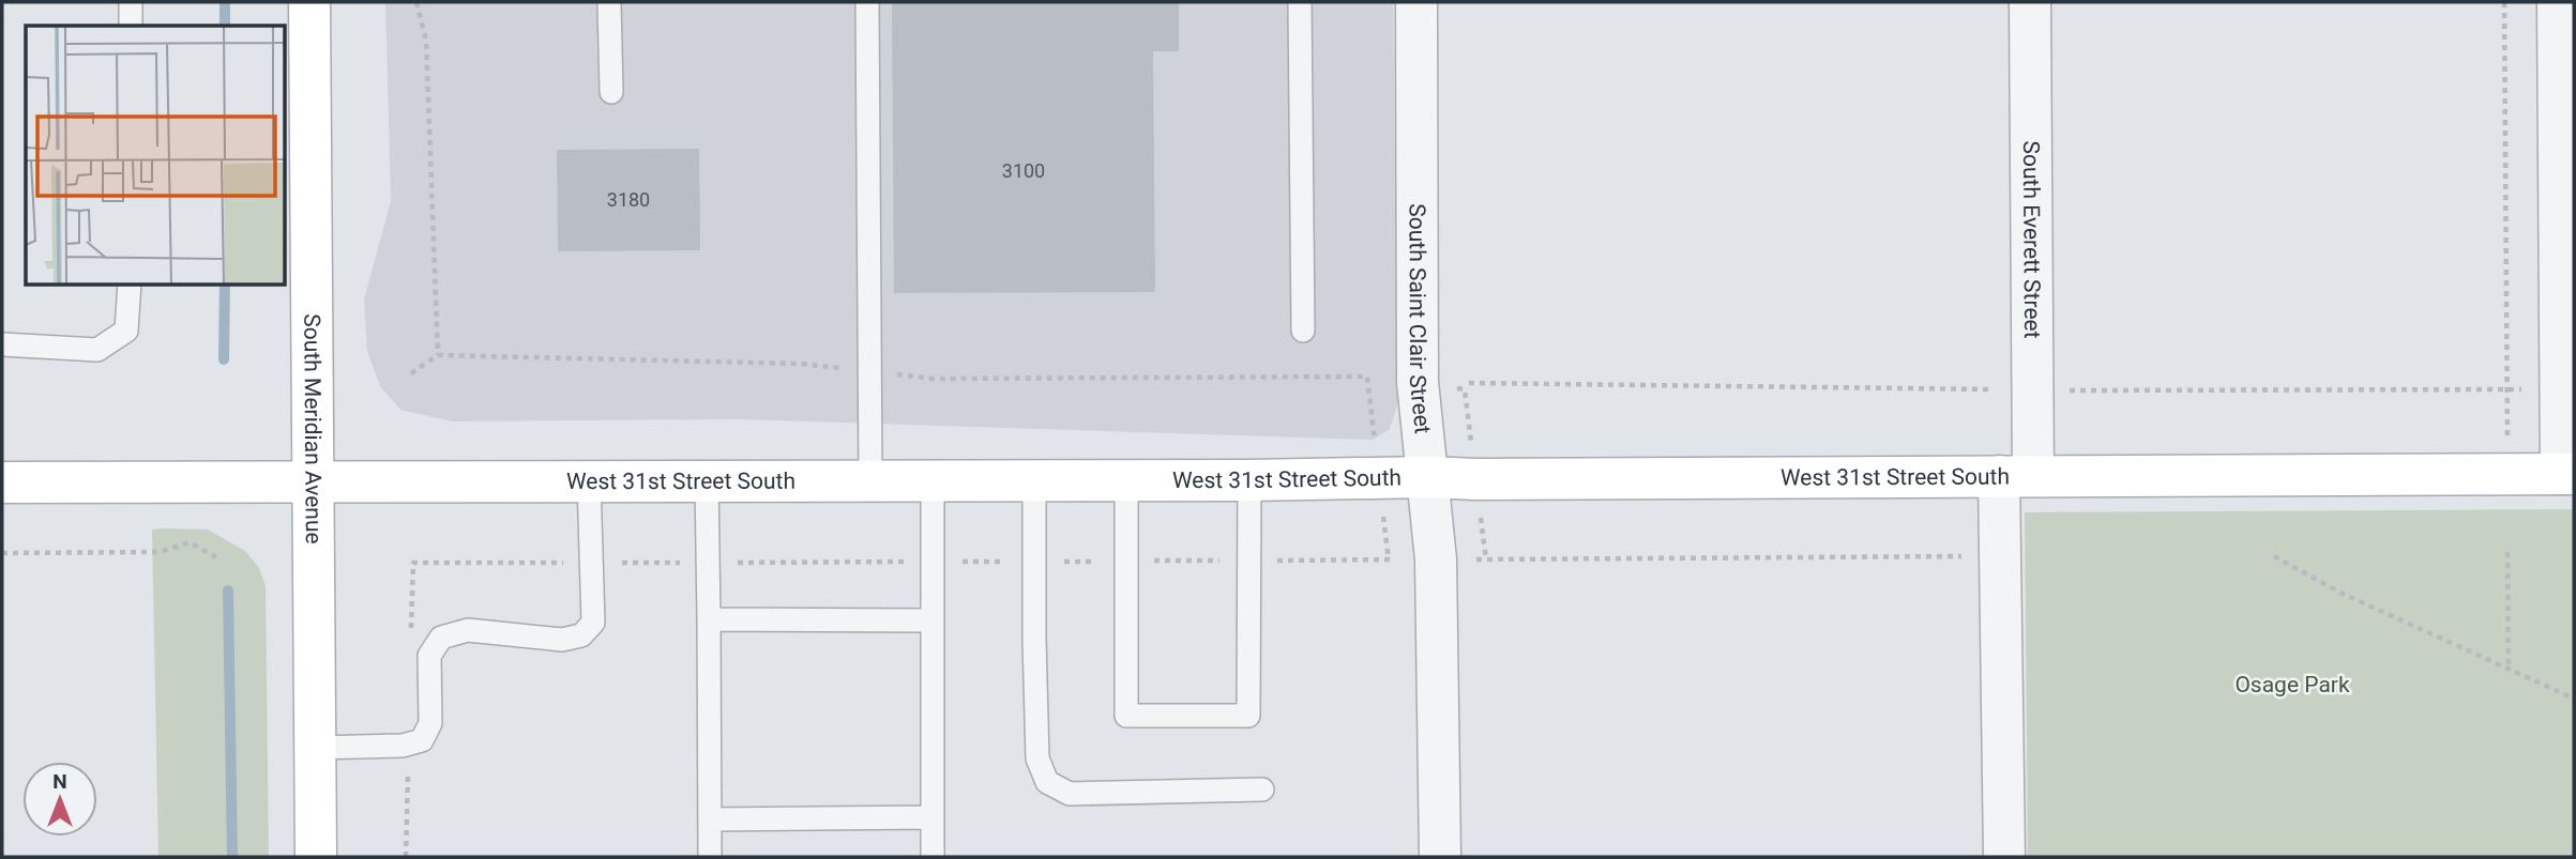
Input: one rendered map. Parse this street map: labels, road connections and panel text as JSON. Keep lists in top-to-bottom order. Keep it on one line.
{"streets":{"street":["South Everett Street","South Saint Clair Street","South Meridian Avenue","West 31st Street South"]},"crossings":[["South Everett Street","West 31st Street South"],["South Saint Clair Street","West 31st Street South"],["South Meridian Avenue","West 31st Street South"]],"parks":["Osage Park"],"house_numbers":["3100","3180"],"north":"top"}
